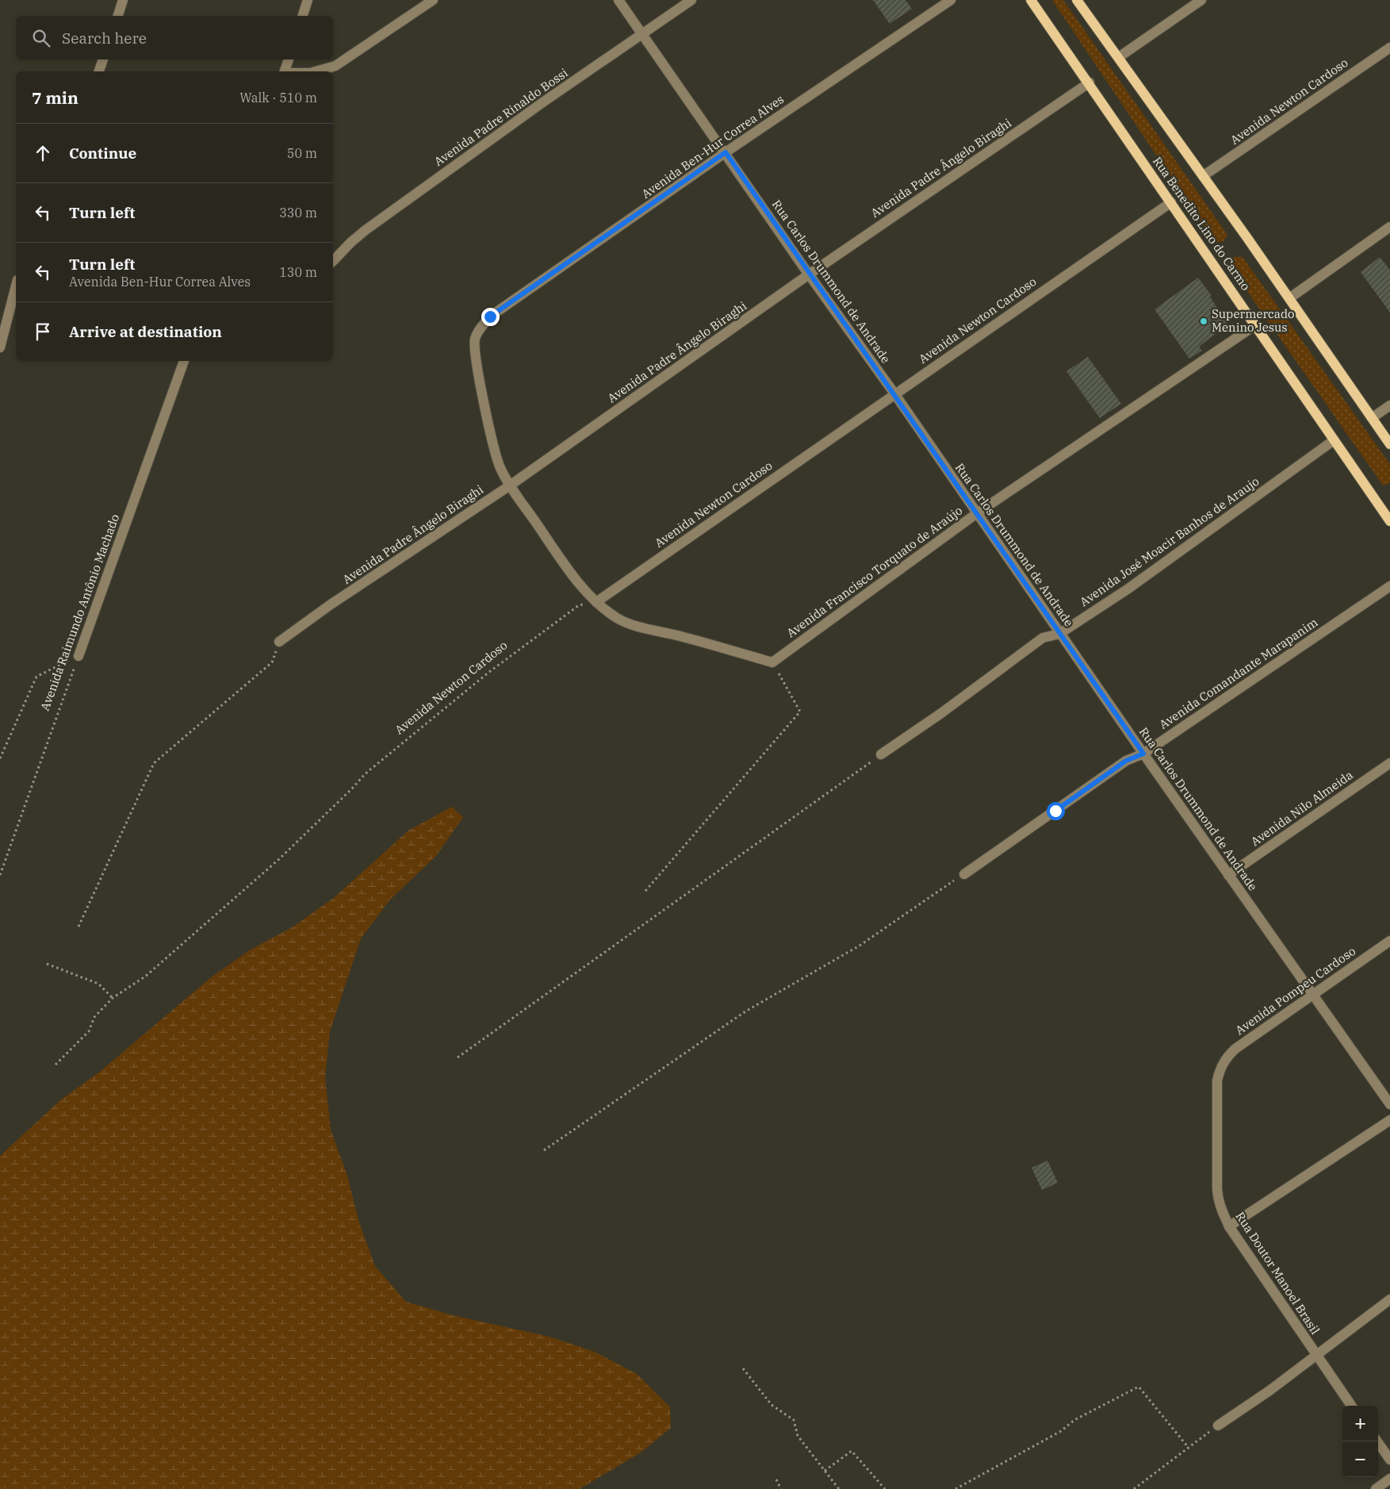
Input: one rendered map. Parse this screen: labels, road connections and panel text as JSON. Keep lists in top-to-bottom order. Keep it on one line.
{"streets":{"main road":["Rua Benedito Lino do Carmo"],"street":["Avenida Newton Cardoso","Avenida Padre Rinaldo Bossi","Avenida Ben-Hur Correa Alves","Avenida Padre Ângelo Biraghi","Rua Carlos Drummond de Andrade","Avenida José Moacir Banhos de Araujo","Avenida Francisco Torquato de Araújo","Avenida Raimundo Antônio Machado","Avenida Comandante Marapanim","Avenida Nilo Almeida","Avenida Pompeu Cardoso","Rua Doutor Manoel Brasil"]},"crossings":[["Avenida Newton Cardoso","Avenida Ben-Hur Correa Alves"],["Avenida Newton Cardoso","Rua Benedito Lino do Carmo"],["Avenida Newton Cardoso","Rua Carlos Drummond de Andrade"],["Avenida Padre Rinaldo Bossi","Rua Carlos Drummond de Andrade"],["Avenida Ben-Hur Correa Alves","Avenida Padre Ângelo Biraghi"],["Avenida Ben-Hur Correa Alves","Rua Carlos Drummond de Andrade"],["Avenida Ben-Hur Correa Alves","Avenida Francisco Torquato de Araújo"],["Avenida Padre Ângelo Biraghi","Rua Benedito Lino do Carmo"],["Avenida Padre Ângelo Biraghi","Rua Carlos Drummond de Andrade"],["Rua Benedito Lino do Carmo","Avenida José Moacir Banhos de Araujo"],["Rua Benedito Lino do Carmo","Avenida Francisco Torquato de Araújo"],["Rua Carlos Drummond de Andrade","Avenida José Moacir Banhos de Araujo"],["Rua Carlos Drummond de Andrade","Avenida Francisco Torquato de Araújo"],["Rua Carlos Drummond de Andrade","Avenida Comandante Marapanim"],["Rua Carlos Drummond de Andrade","Avenida Nilo Almeida"],["Rua Carlos Drummond de Andrade","Avenida Pompeu Cardoso"],["Avenida Pompeu Cardoso","Rua Doutor Manoel Brasil"]],"places":["Supermercado Menino Jesus"],"page":{"search":"Search here","heading":["7 min","Walk · 510 m"],"list":[["Continue","50 m"],["Turn left","330 m"],["Turn left","Avenida Ben-Hur Correa Alves","130 m"],"Arrive at destination"],"map_buttons":["+","−"]}}
